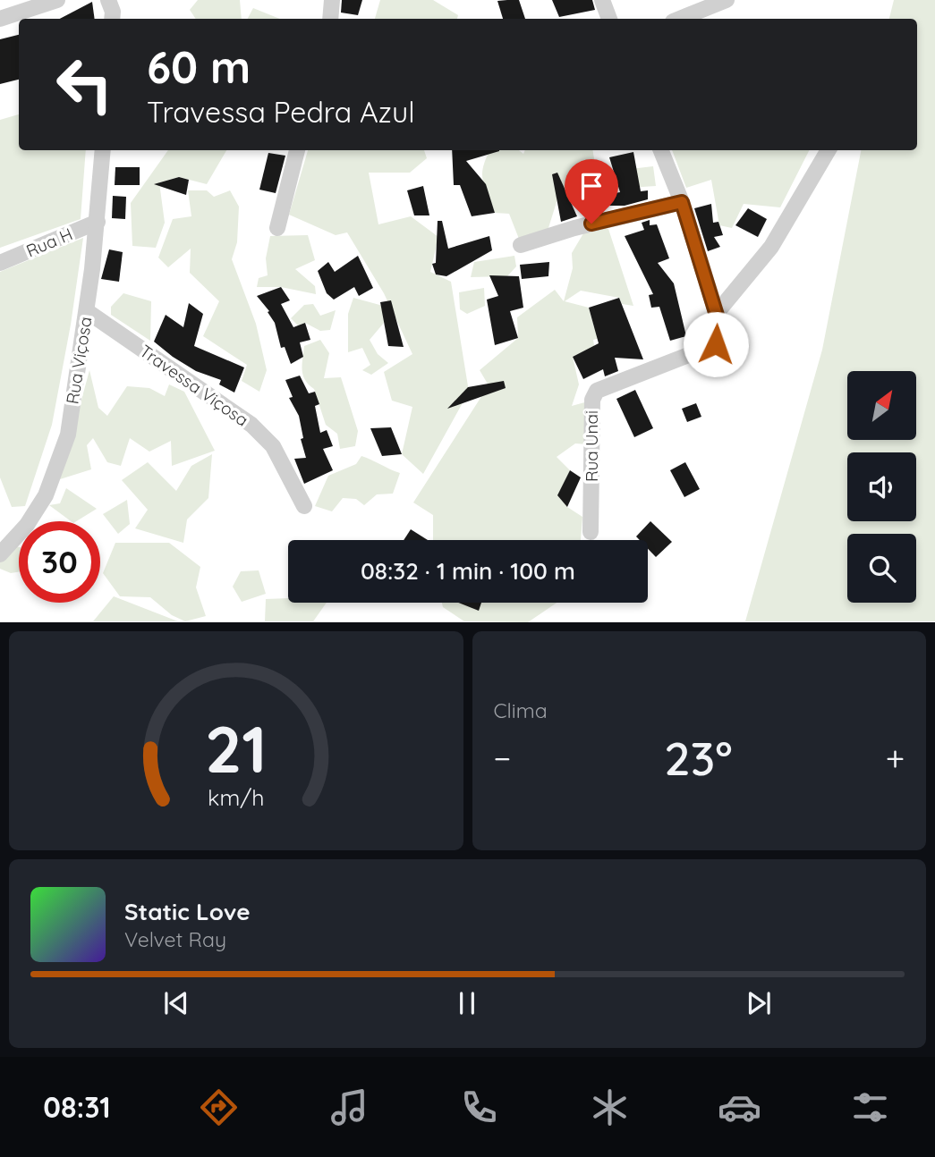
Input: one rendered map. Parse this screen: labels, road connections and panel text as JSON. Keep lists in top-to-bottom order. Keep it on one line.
{"streets":{"street":["Rua H","Rua Viçosa","Travessa Viçosa","Rua Unai"]},"crossings":[["Rua H","Rua Viçosa"],["Rua Viçosa","Travessa Viçosa"]],"north":"top right","page":{"turn":["60 m","Travessa Pedra Azul"],"limit":"30","trip":"08:32 · 1 min · 100 m","tile":"Clima","heat":["−","23°","+"],"song":["Static Love","Velvet Ray"],"tabs":"08:31","gauge":["21","km/h"]}}
